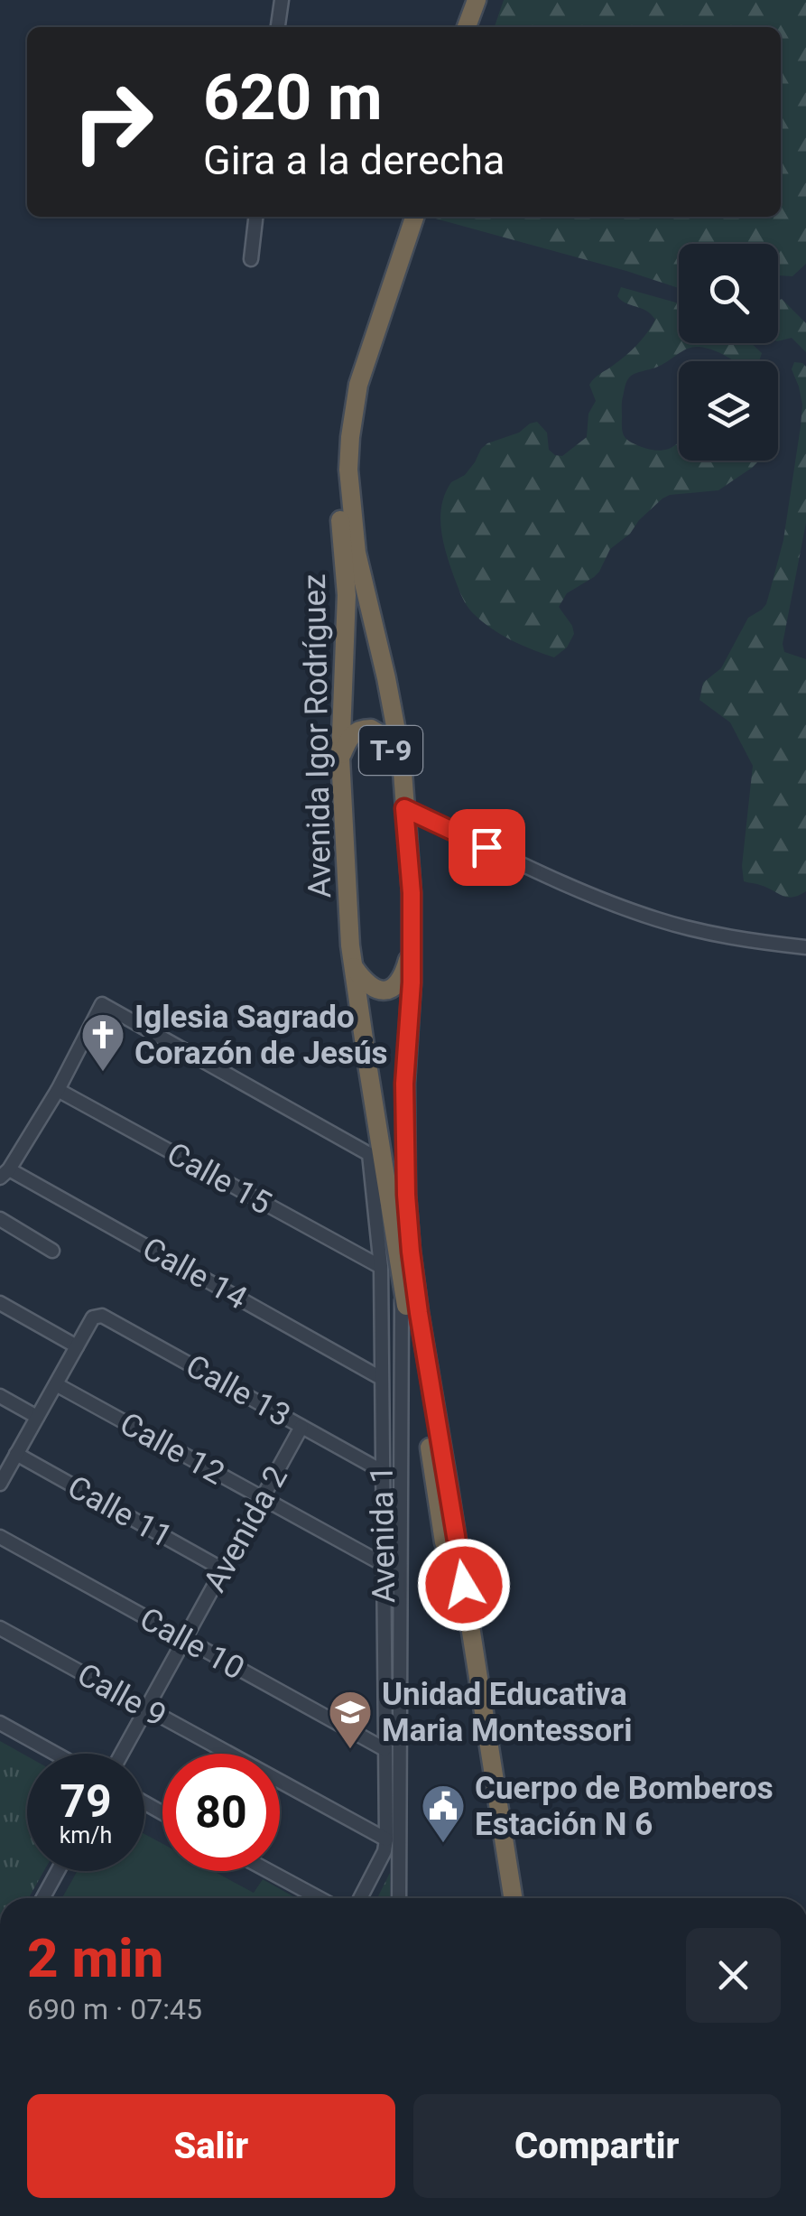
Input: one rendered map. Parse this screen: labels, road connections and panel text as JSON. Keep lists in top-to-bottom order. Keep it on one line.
{"streets":{"highway":["Avenida Igor Rodríguez","T-9"],"street":["Calle 15","Calle 14","Calle 13","Calle 12","Calle 11","Avenida 2","Avenida 1","Calle 10","Calle 9"]},"crossings":[["Avenida Igor Rodríguez","T-9"],["Calle 15","Avenida 1"],["Calle 14","Avenida 1"],["Calle 13","Avenida 2"],["Calle 13","Avenida 1"],["Calle 12","Avenida 2"],["Calle 12","Avenida 1"],["Calle 11","Avenida 2"],["Avenida 2","Calle 10"],["Avenida 2","Calle 9"],["Avenida 1","Calle 10"],["Avenida 1","Calle 9"]],"places":{"church":["Iglesia Sagrado Corazón de Jesús"],"school or university":["Unidad Educativa Maria Montessori"],"public building":["Cuerpo de Bomberos Estación N 6"]},"page":{"turn":["620 m","Gira a la derecha"],"speed":"79 km/h","limit":"80","heading":["2 min","690 m · 07:45"],"buttons":["Salir","Compartir"]}}
